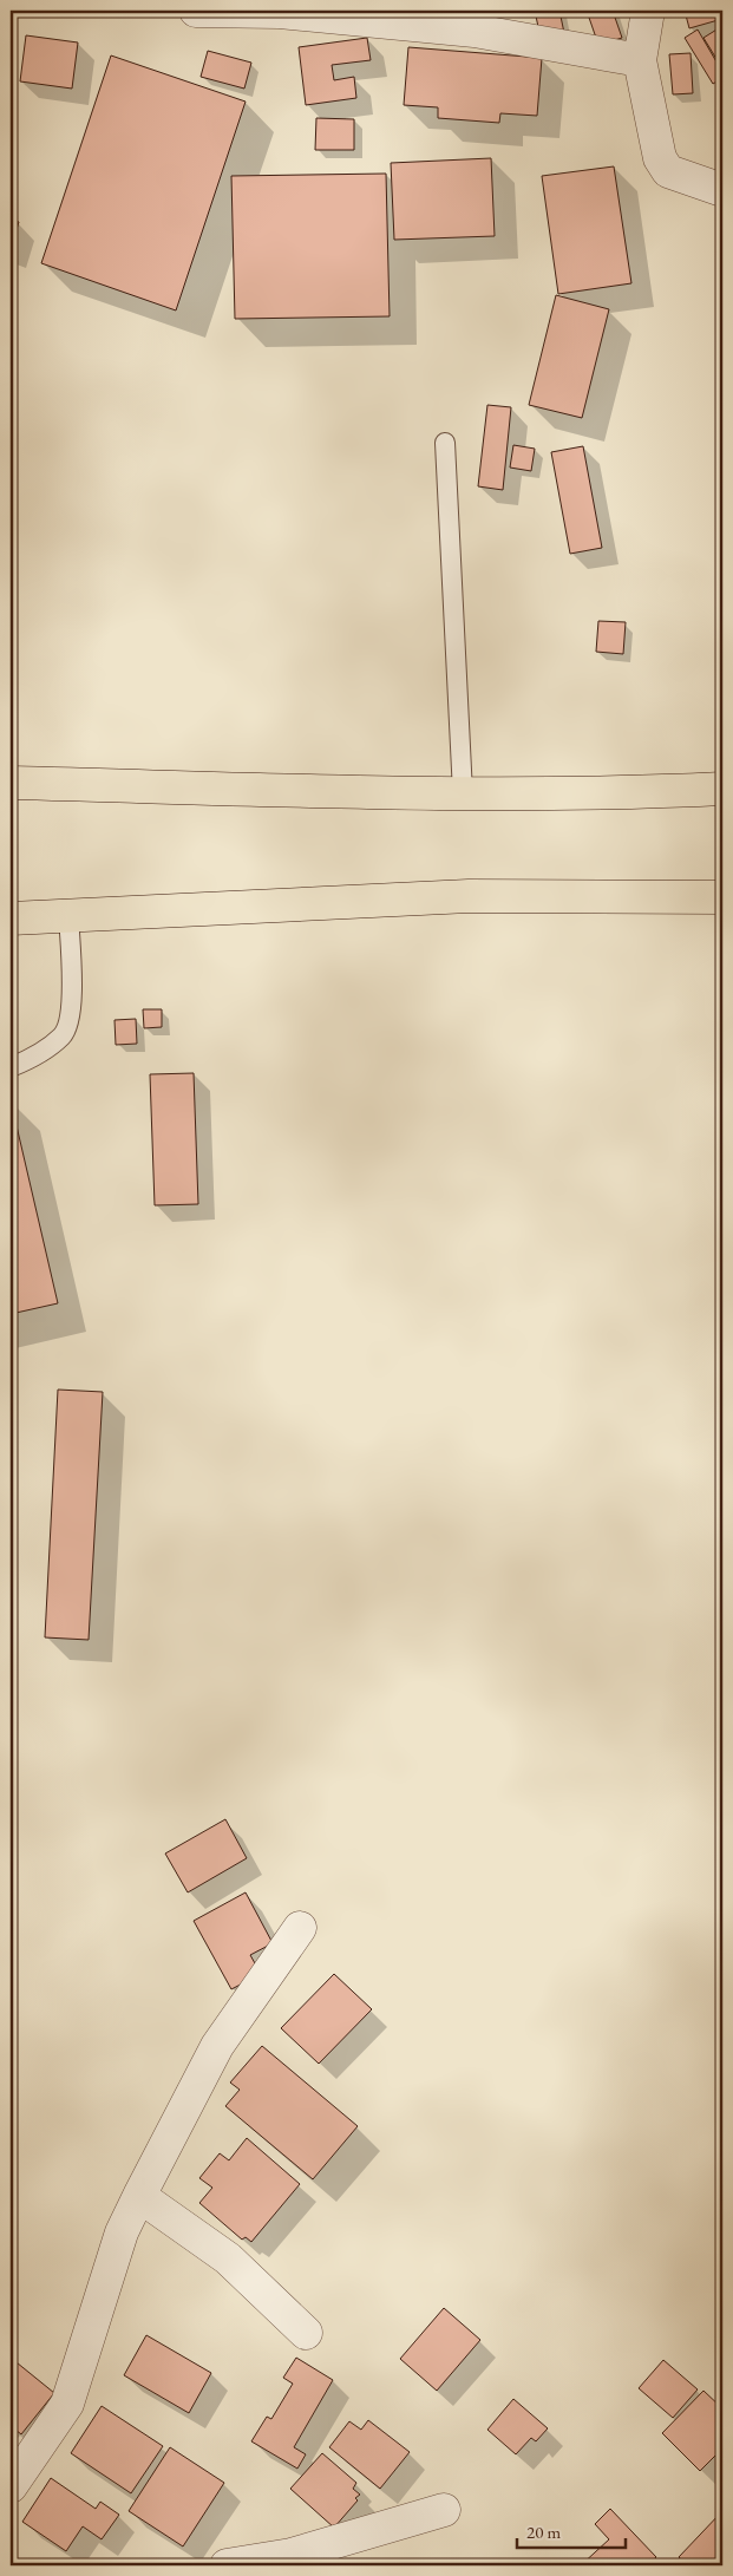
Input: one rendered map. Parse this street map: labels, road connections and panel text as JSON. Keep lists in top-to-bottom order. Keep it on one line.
{"scale_bar":"20 m"}
